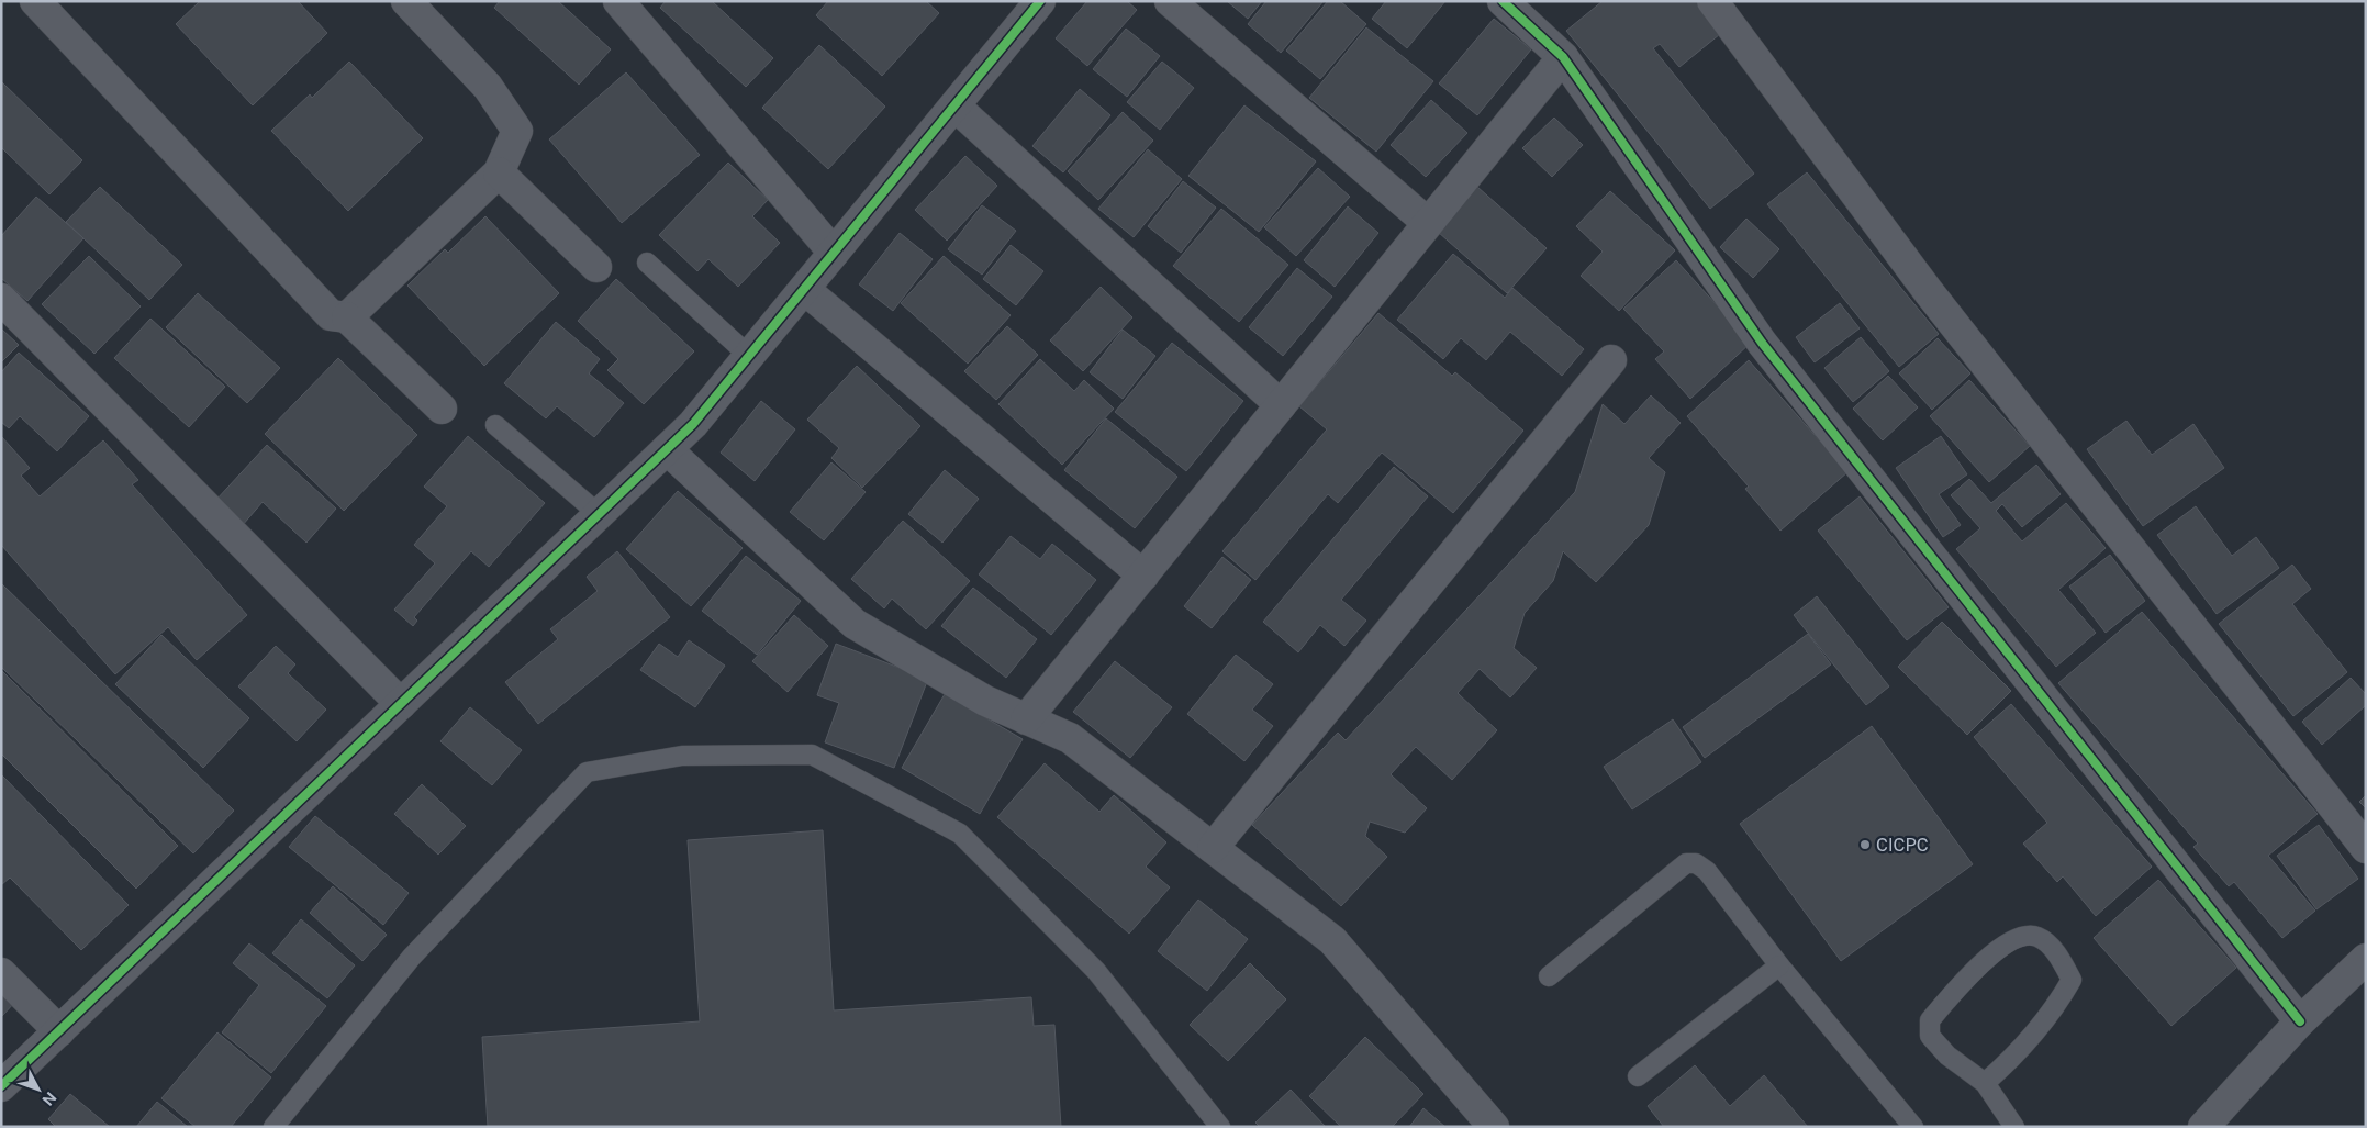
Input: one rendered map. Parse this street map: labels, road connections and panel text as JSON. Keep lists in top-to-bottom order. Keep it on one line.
{"places":["CICPC"],"north":"bottom right"}
